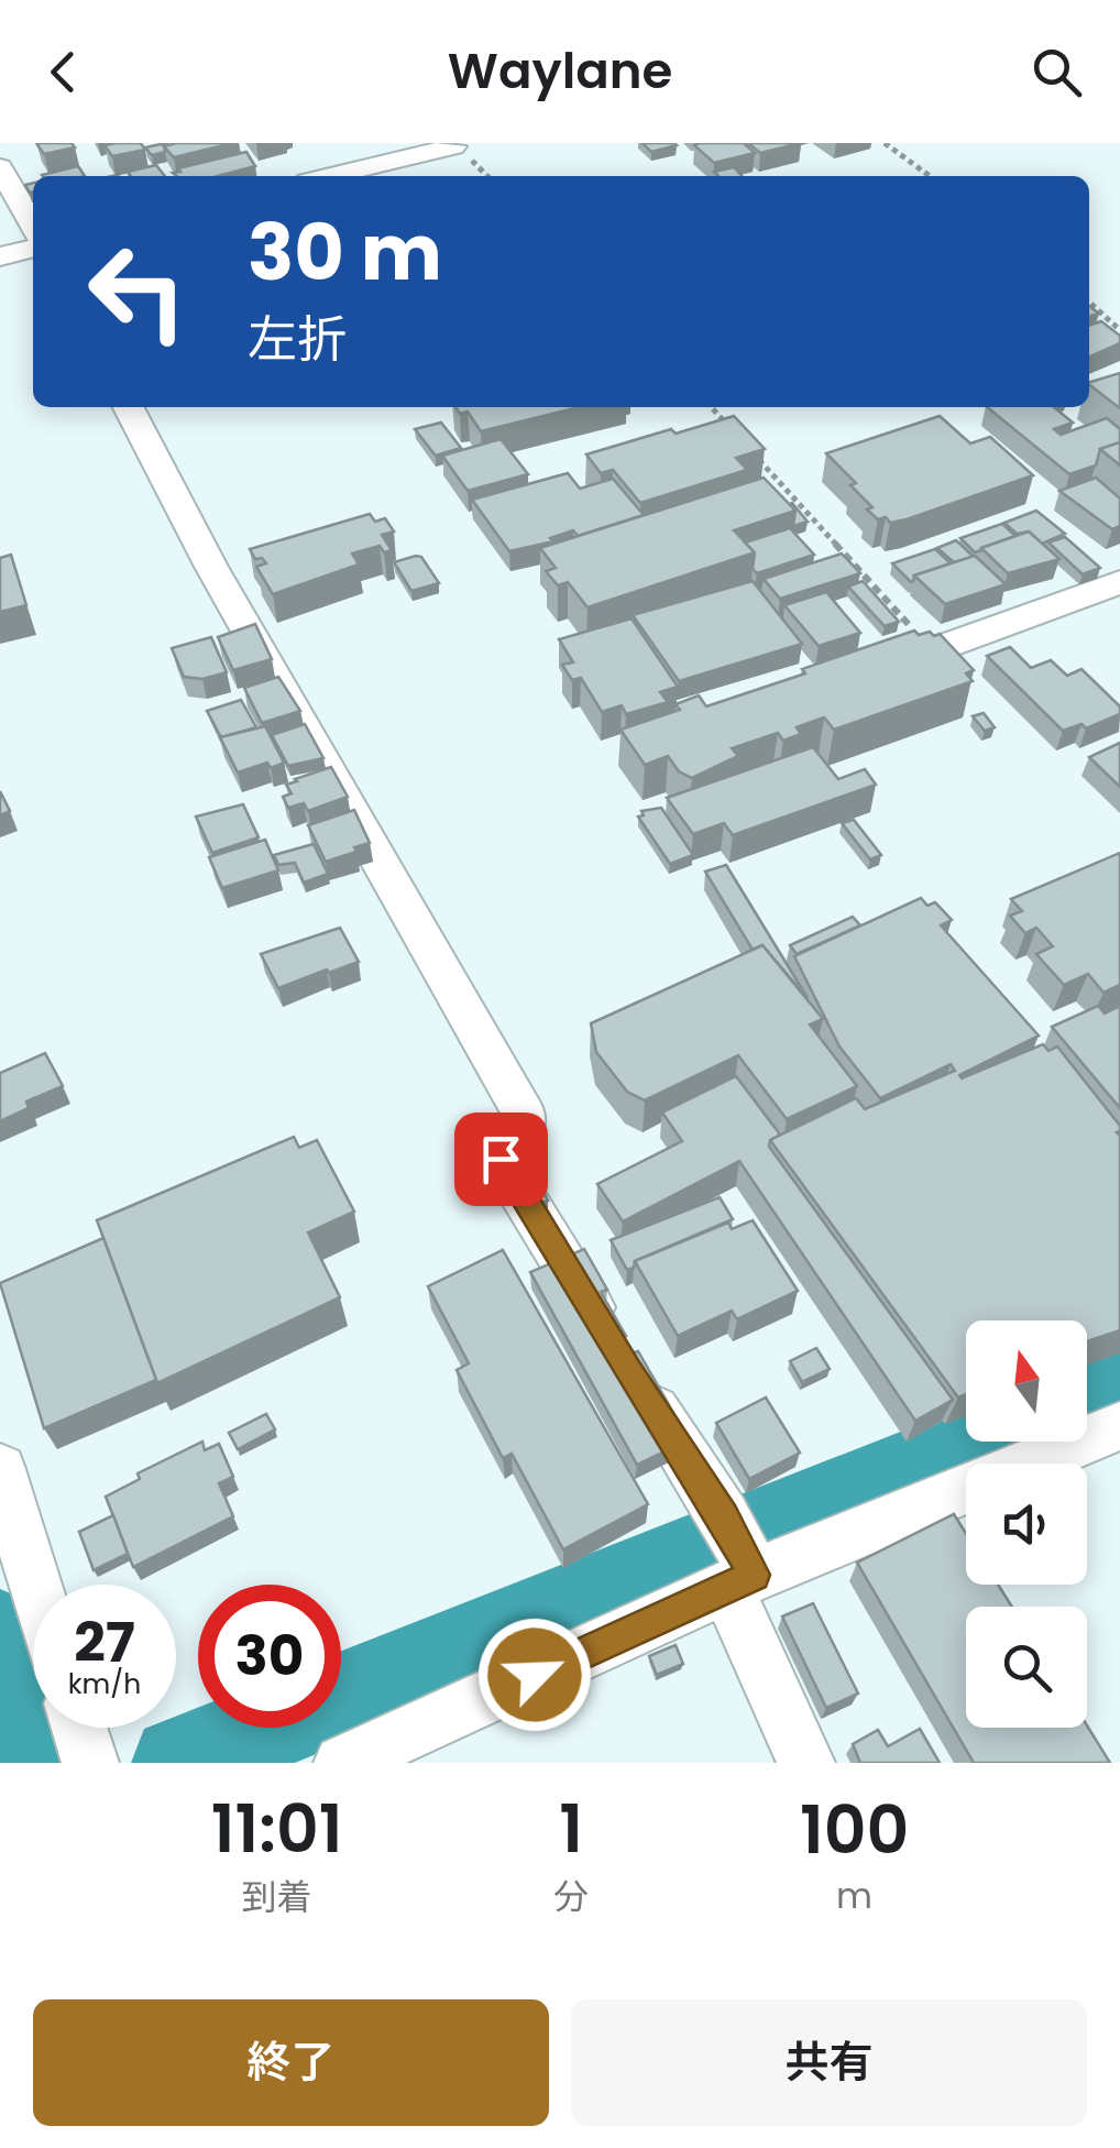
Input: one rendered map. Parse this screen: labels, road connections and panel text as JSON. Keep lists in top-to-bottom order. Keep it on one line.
{"north":"top","page":{"header":"Waylane","turn":["30 m","左折"],"speed":"27 km/h","limit":"30","eta":["11:01","到着","1","分","100","m"],"buttons":["終了","共有"]}}
